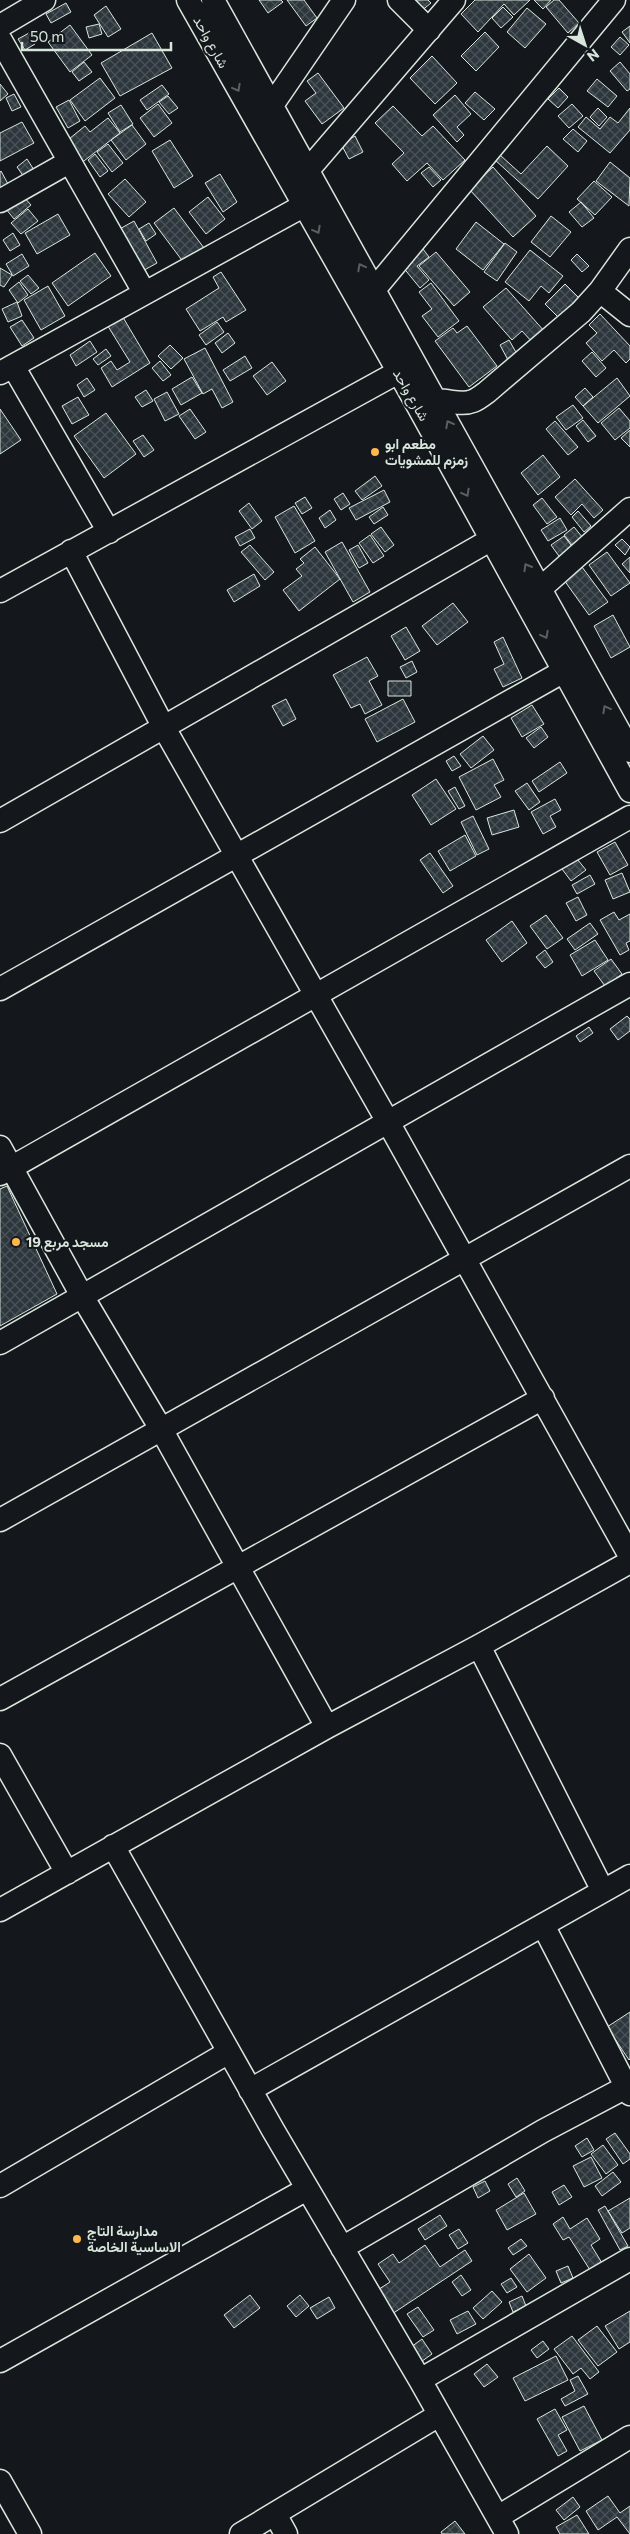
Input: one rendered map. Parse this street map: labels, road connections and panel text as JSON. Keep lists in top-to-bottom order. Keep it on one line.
{"streets":{"street":["شارع واحد"]},"places":["مطعم ابو زمزم للمشويات","مسجد مربع 19","مدارسة التاج الاساسية الخاصة"],"scale_bar":"50 m","north":"bottom right"}
